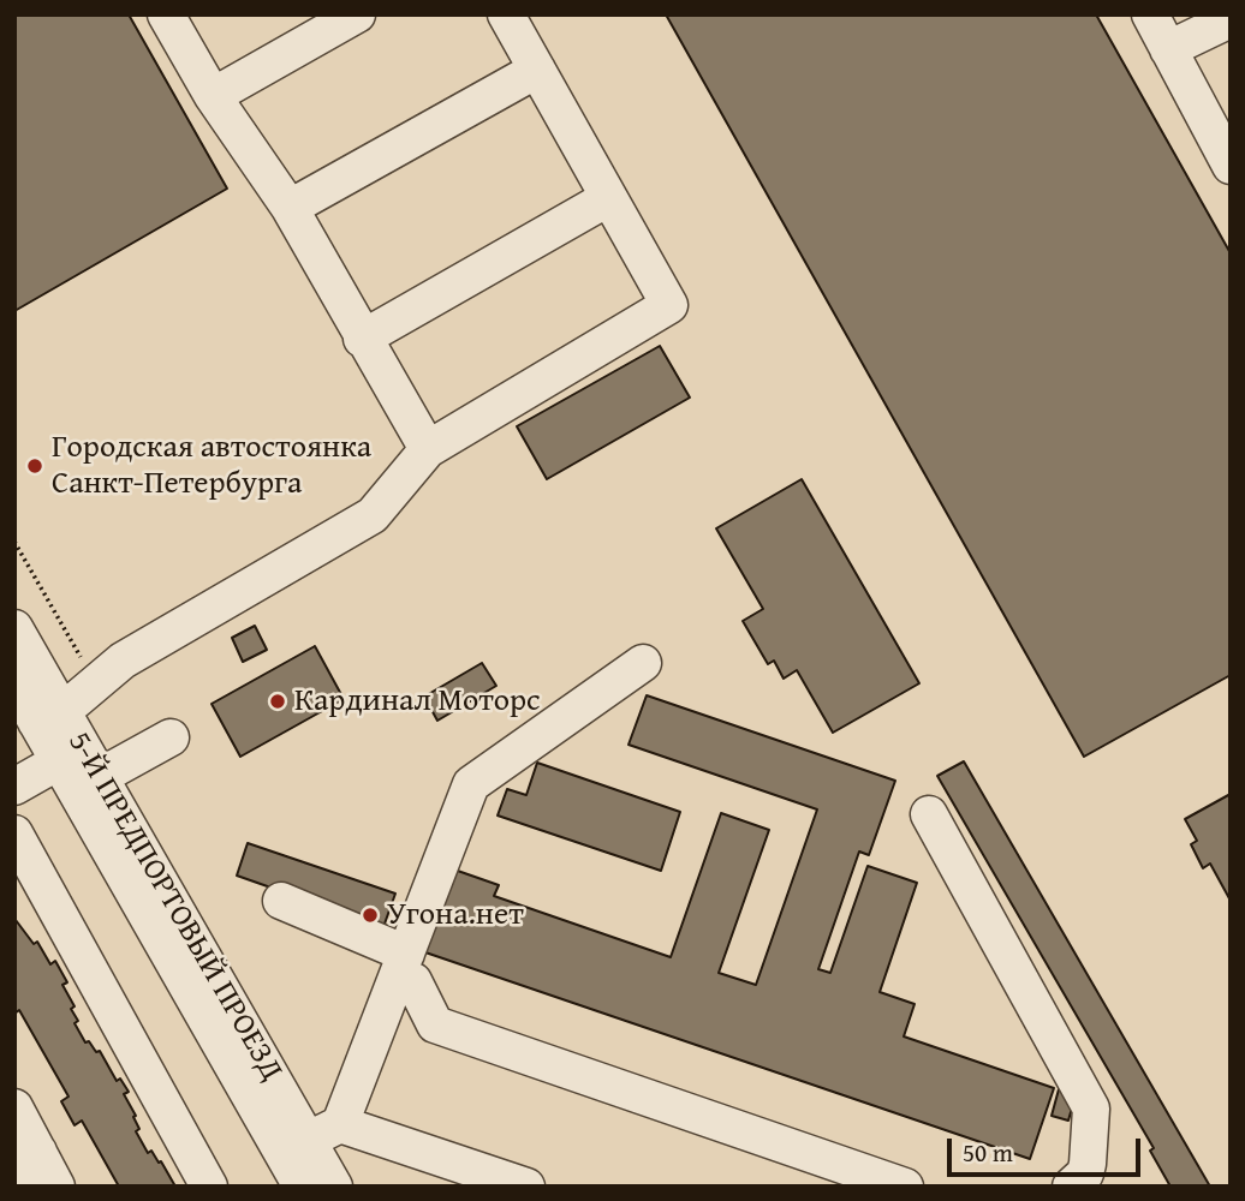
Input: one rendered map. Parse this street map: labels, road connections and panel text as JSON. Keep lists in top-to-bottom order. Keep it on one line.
{"streets":{"street":["5-Й ПРЕДПОРТОВЫЙ ПРОЕЗД"]},"places":["Городская автостоянка Санкт-Петербурга","Кардинал Моторс","Угона.нет"],"scale_bar":"50 m"}
